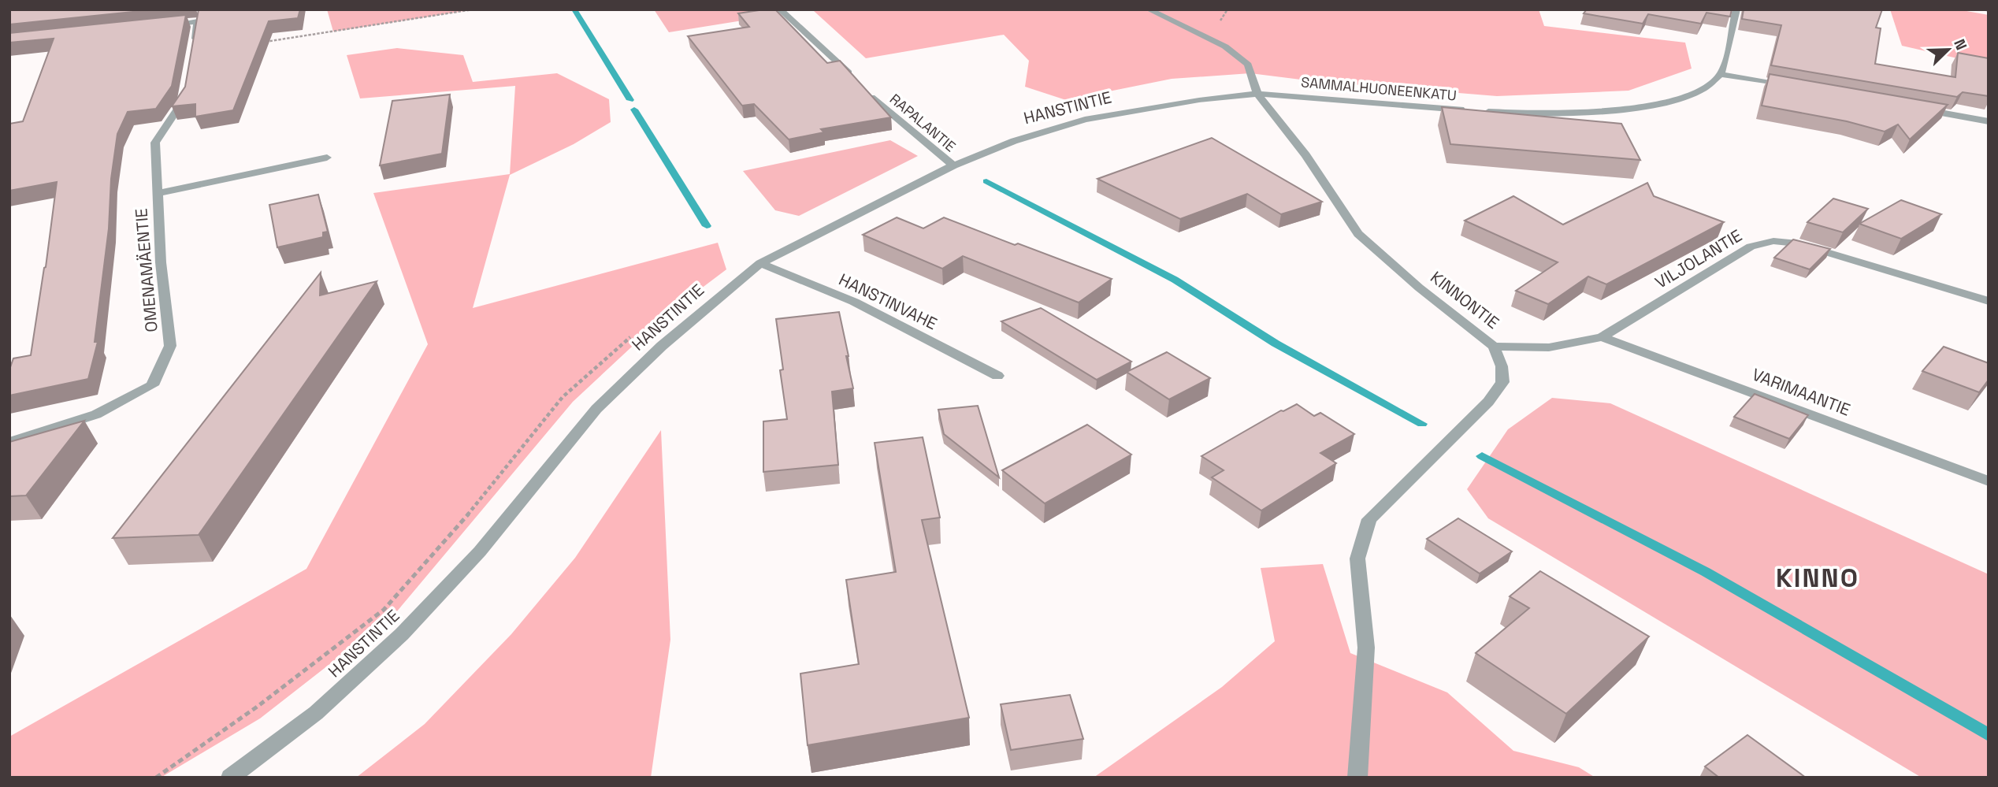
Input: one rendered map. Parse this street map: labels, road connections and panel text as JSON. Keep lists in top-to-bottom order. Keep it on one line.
{"streets":{"street":["SAMMALHUONEENKATU","HANSTINTIE","RAPALANTIE","VILJOLANTIE","OMENAMÄENTIE","KINNONTIE","HANSTINVAHE","VARIMAANTIE"]},"crossings":[["SAMMALHUONEENKATU","HANSTINTIE"],["SAMMALHUONEENKATU","KINNONTIE"],["HANSTINTIE","RAPALANTIE"],["HANSTINTIE","KINNONTIE"],["HANSTINTIE","HANSTINVAHE"],["VILJOLANTIE","KINNONTIE"],["VILJOLANTIE","VARIMAANTIE"]],"districts":["KINNO"],"north":"top right"}
